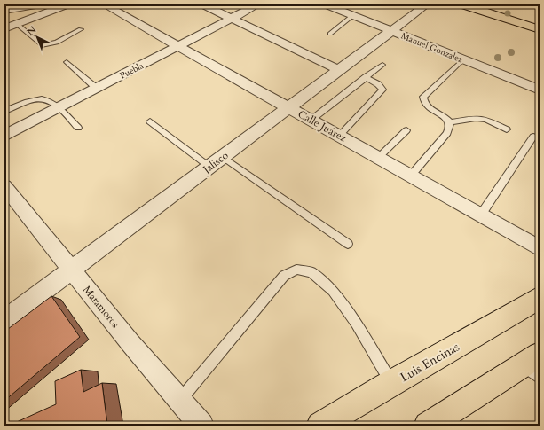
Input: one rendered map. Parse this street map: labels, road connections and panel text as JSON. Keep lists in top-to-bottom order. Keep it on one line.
{"streets":{"main road":["Luis Encinas"],"street":["Manuel Gonzalez","Puebla","Calle Juárez","Jalisco","Matamoros"]},"crossings":[["Manuel Gonzalez","Jalisco"],["Puebla","Calle Juárez"],["Calle Juárez","Jalisco"],["Jalisco","Matamoros"]],"north":"top left"}
